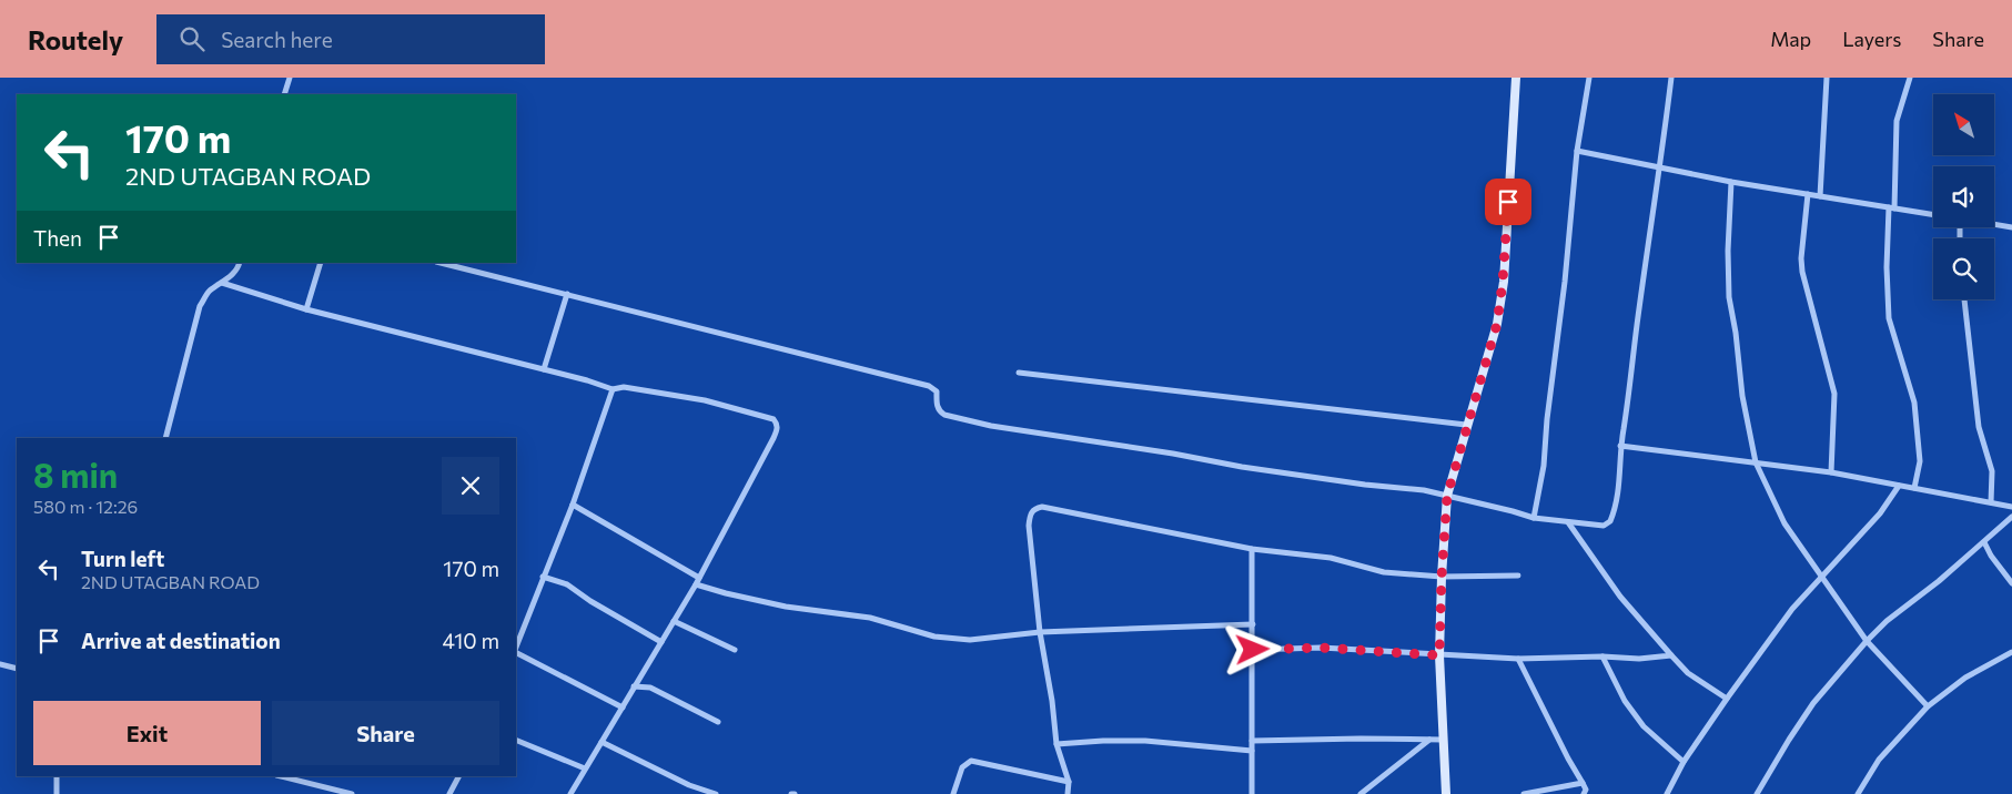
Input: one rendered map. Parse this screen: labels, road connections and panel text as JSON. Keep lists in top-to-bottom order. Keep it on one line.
{"north":"top left","page":{"header":"Routely","search":"Search here","nav":["Map","Layers","Share"],"turn":["170 m","2ND UTAGBAN ROAD"],"then":"Then","heading":["8 min","580 m · 12:26"],"list":[{"name":"Turn left","note":"2ND UTAGBAN ROAD","value":"170 m"},{"name":"Arrive at destination","value":"410 m"}],"buttons":["Exit","Share"]}}
